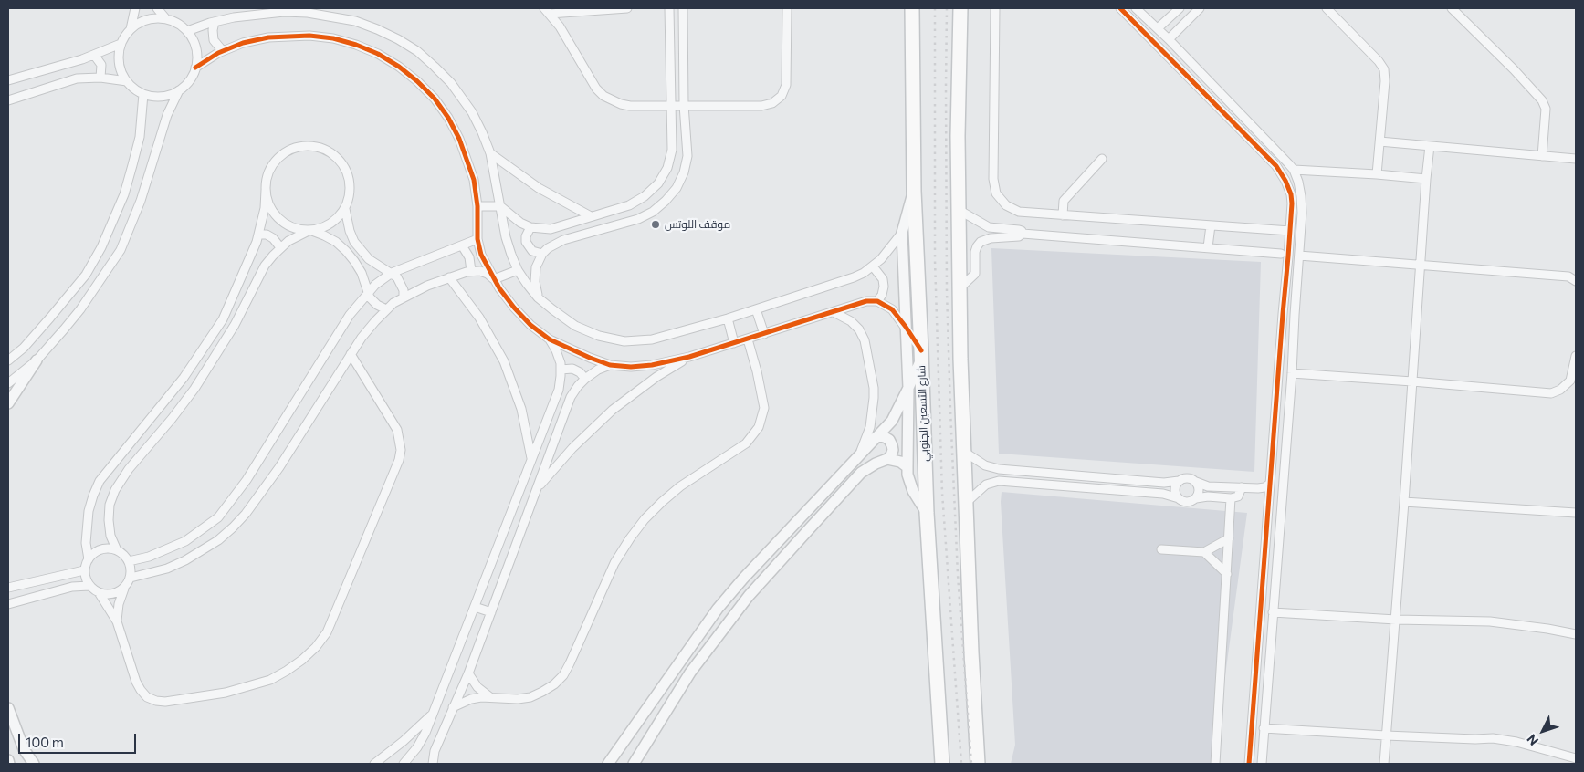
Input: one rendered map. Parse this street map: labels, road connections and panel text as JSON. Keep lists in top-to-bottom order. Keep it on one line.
{"streets":{"main road":["شارع التسعين الجنوبي"]},"places":["موقف اللوتس"],"scale_bar":"100 m","north":"bottom left"}
